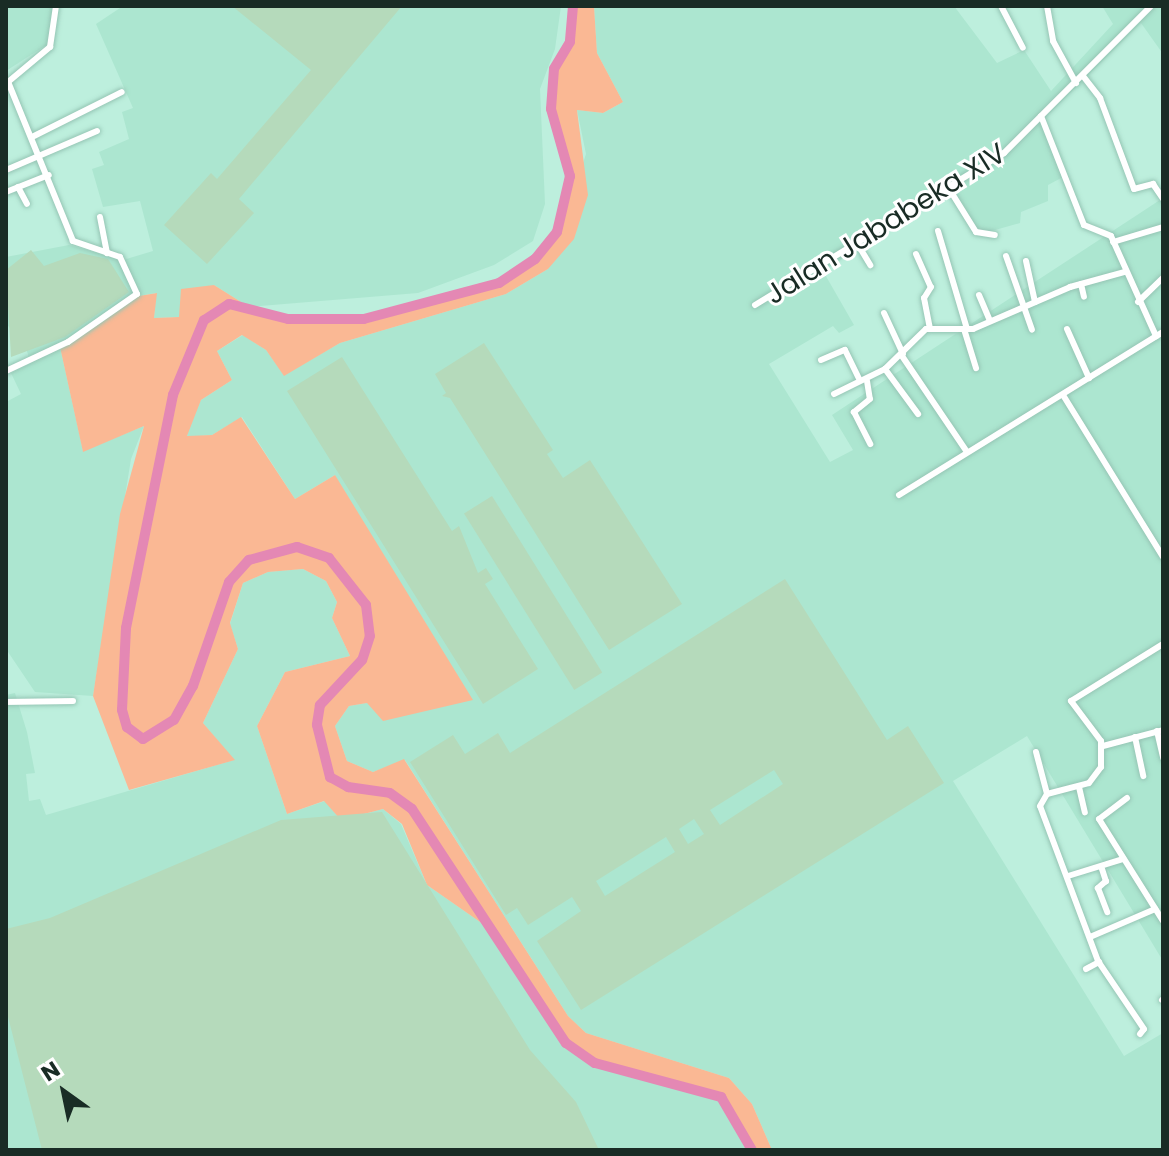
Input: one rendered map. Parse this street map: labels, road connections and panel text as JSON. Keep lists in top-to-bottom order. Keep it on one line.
{"streets":{"street":["Jalan Jababeka XIV"]},"north":"top left"}
